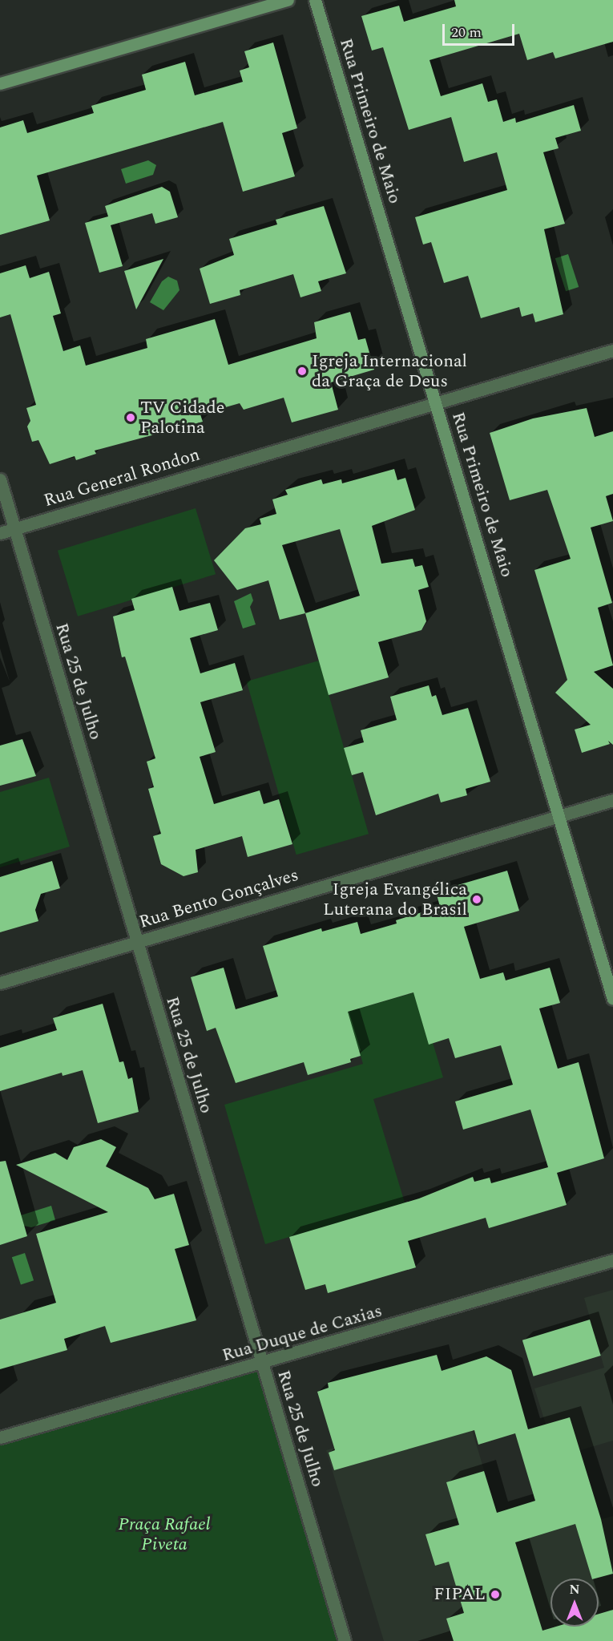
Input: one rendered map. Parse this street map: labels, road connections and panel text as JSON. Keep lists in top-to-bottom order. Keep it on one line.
{"streets":{"street":["Rua Primeiro de Maio","Rua General Rondon","Rua 25 de Julho","Rua Bento Gonçalves","Rua Duque de Caxias"]},"crossings":[["Rua Primeiro de Maio","Rua General Rondon"],["Rua Primeiro de Maio","Rua Bento Gonçalves"],["Rua General Rondon","Rua 25 de Julho"],["Rua 25 de Julho","Rua Bento Gonçalves"],["Rua 25 de Julho","Rua Duque de Caxias"]],"parks":["Praça Rafael Piveta"],"places":["Igreja Internacional da Graça de Deus","TV Cidade Palotina","Igreja Evangélica Luterana do Brasil","FIPAL"],"scale_bar":"20 m","north":"top"}
